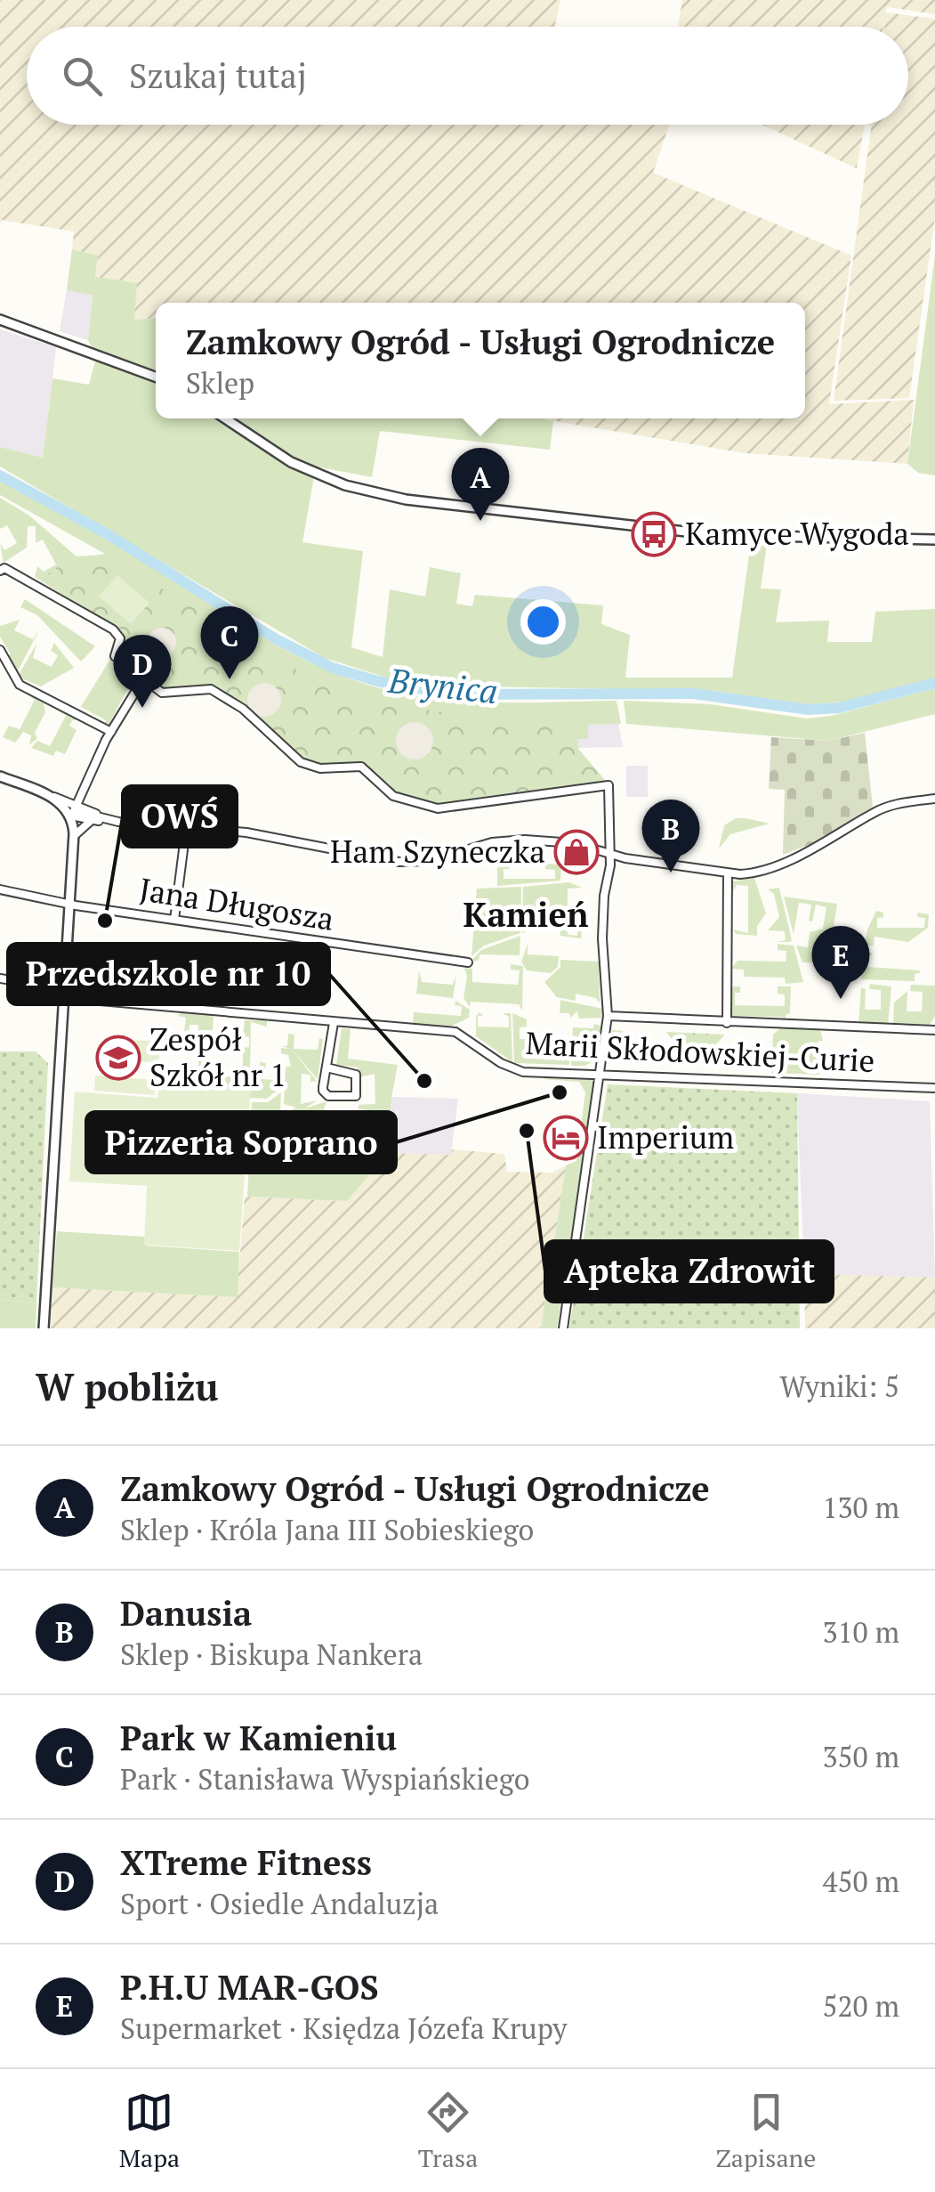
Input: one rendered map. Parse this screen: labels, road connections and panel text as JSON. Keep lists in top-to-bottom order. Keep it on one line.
{"streets":{"street":["Jana Długosza","Marii Skłodowskiej-Curie"]},"districts":["Kamień"],"water":["Brynica"],"places":{"bus stop":["Kamyce Wygoda"],"shop":["Ham Szyneczka"],"other":["OWŚ","Przedszkole nr 10","Pizzeria Soprano","Apteka Zdrowit"],"school or university":["Zespół Szkół nr 1"],"hotel":["Imperium"]},"page":{"search":"Szukaj tutaj","popup":["Zamkowy Ogród - Usługi Ogrodnicze","Sklep"],"pins":["A","C","D","B","E"],"heading":["W pobliżu","Wyniki: 5"],"list":[{"mark":"A","name":"Zamkowy Ogród - Usługi Ogrodnicze","note":"Sklep · Króla Jana III Sobieskiego","value":"130 m"},{"mark":"B","name":"Danusia","note":"Sklep · Biskupa Nankera","value":"310 m"},{"mark":"C","name":"Park w Kamieniu","note":"Park · Stanisława Wyspiańskiego","value":"350 m"},{"mark":"D","name":"XTreme Fitness","note":"Sport · Osiedle Andaluzja","value":"450 m"},{"mark":"E","name":"P.H.U MAR-GOS","note":"Supermarket · Księdza Józefa Krupy","value":"520 m"}],"nav":["Mapa","Trasa","Zapisane"]}}
